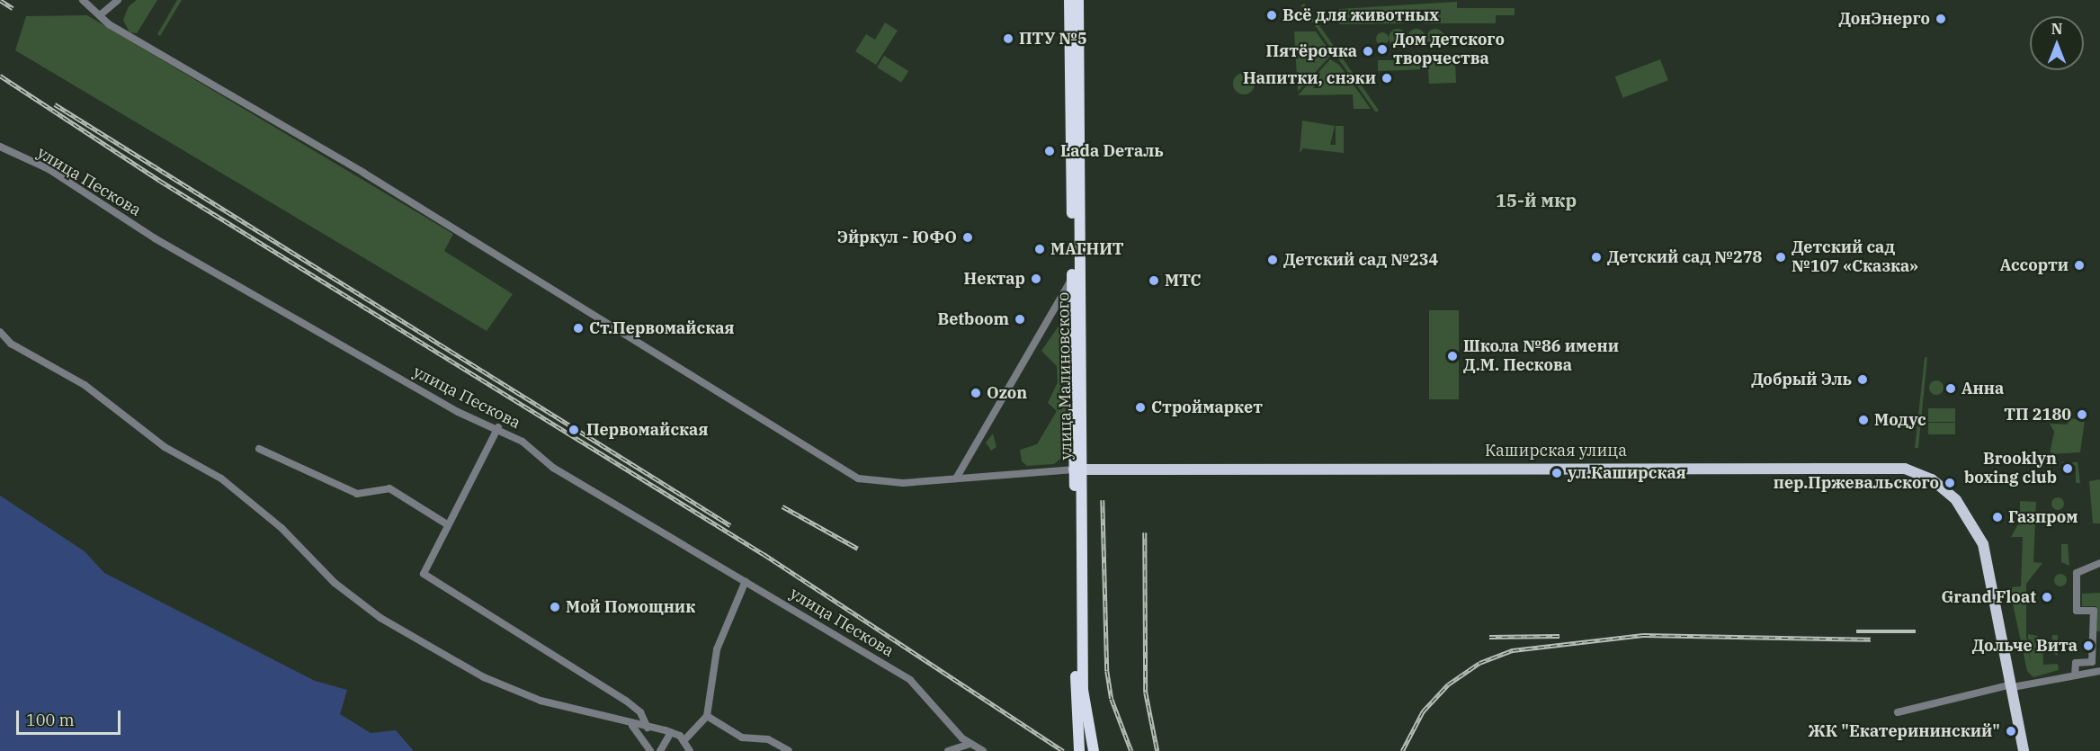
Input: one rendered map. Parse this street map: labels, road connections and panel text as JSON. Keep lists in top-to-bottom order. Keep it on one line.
{"streets":{"highway":["улица Малиновского"],"main road":["Каширская улица"],"street":["улица Пескова"]},"crossings":[["улица Малиновского","Каширская улица"]],"districts":["15-й мкр"],"places":["Всё для животных","ДонЭнерго","ПТУ №5","Дом детского творчества","Пятёрочка","Напитки, снэки","Lada Dеталь","Эйркул - ЮФО","МАГНИТ","Детский сад №278","Детский сад №107 «Сказка»","Детский сад №234","Ассорти","Нектар","МТС","Betboom","Ст.Первомайская","Школа №86 имени Д.М. Пескова","Добрый Эль","Анна","Ozon","Строймаркет","ТП 2180","Модус","Первомайская","Brooklyn boxing club","ул.Каширская","пер.Пржевальского","Газпром","Grand Float","Мой Помощник","Дольче Вита","ЖК \"Екатерининский\""],"scale_bar":"100 m","north":"top"}
